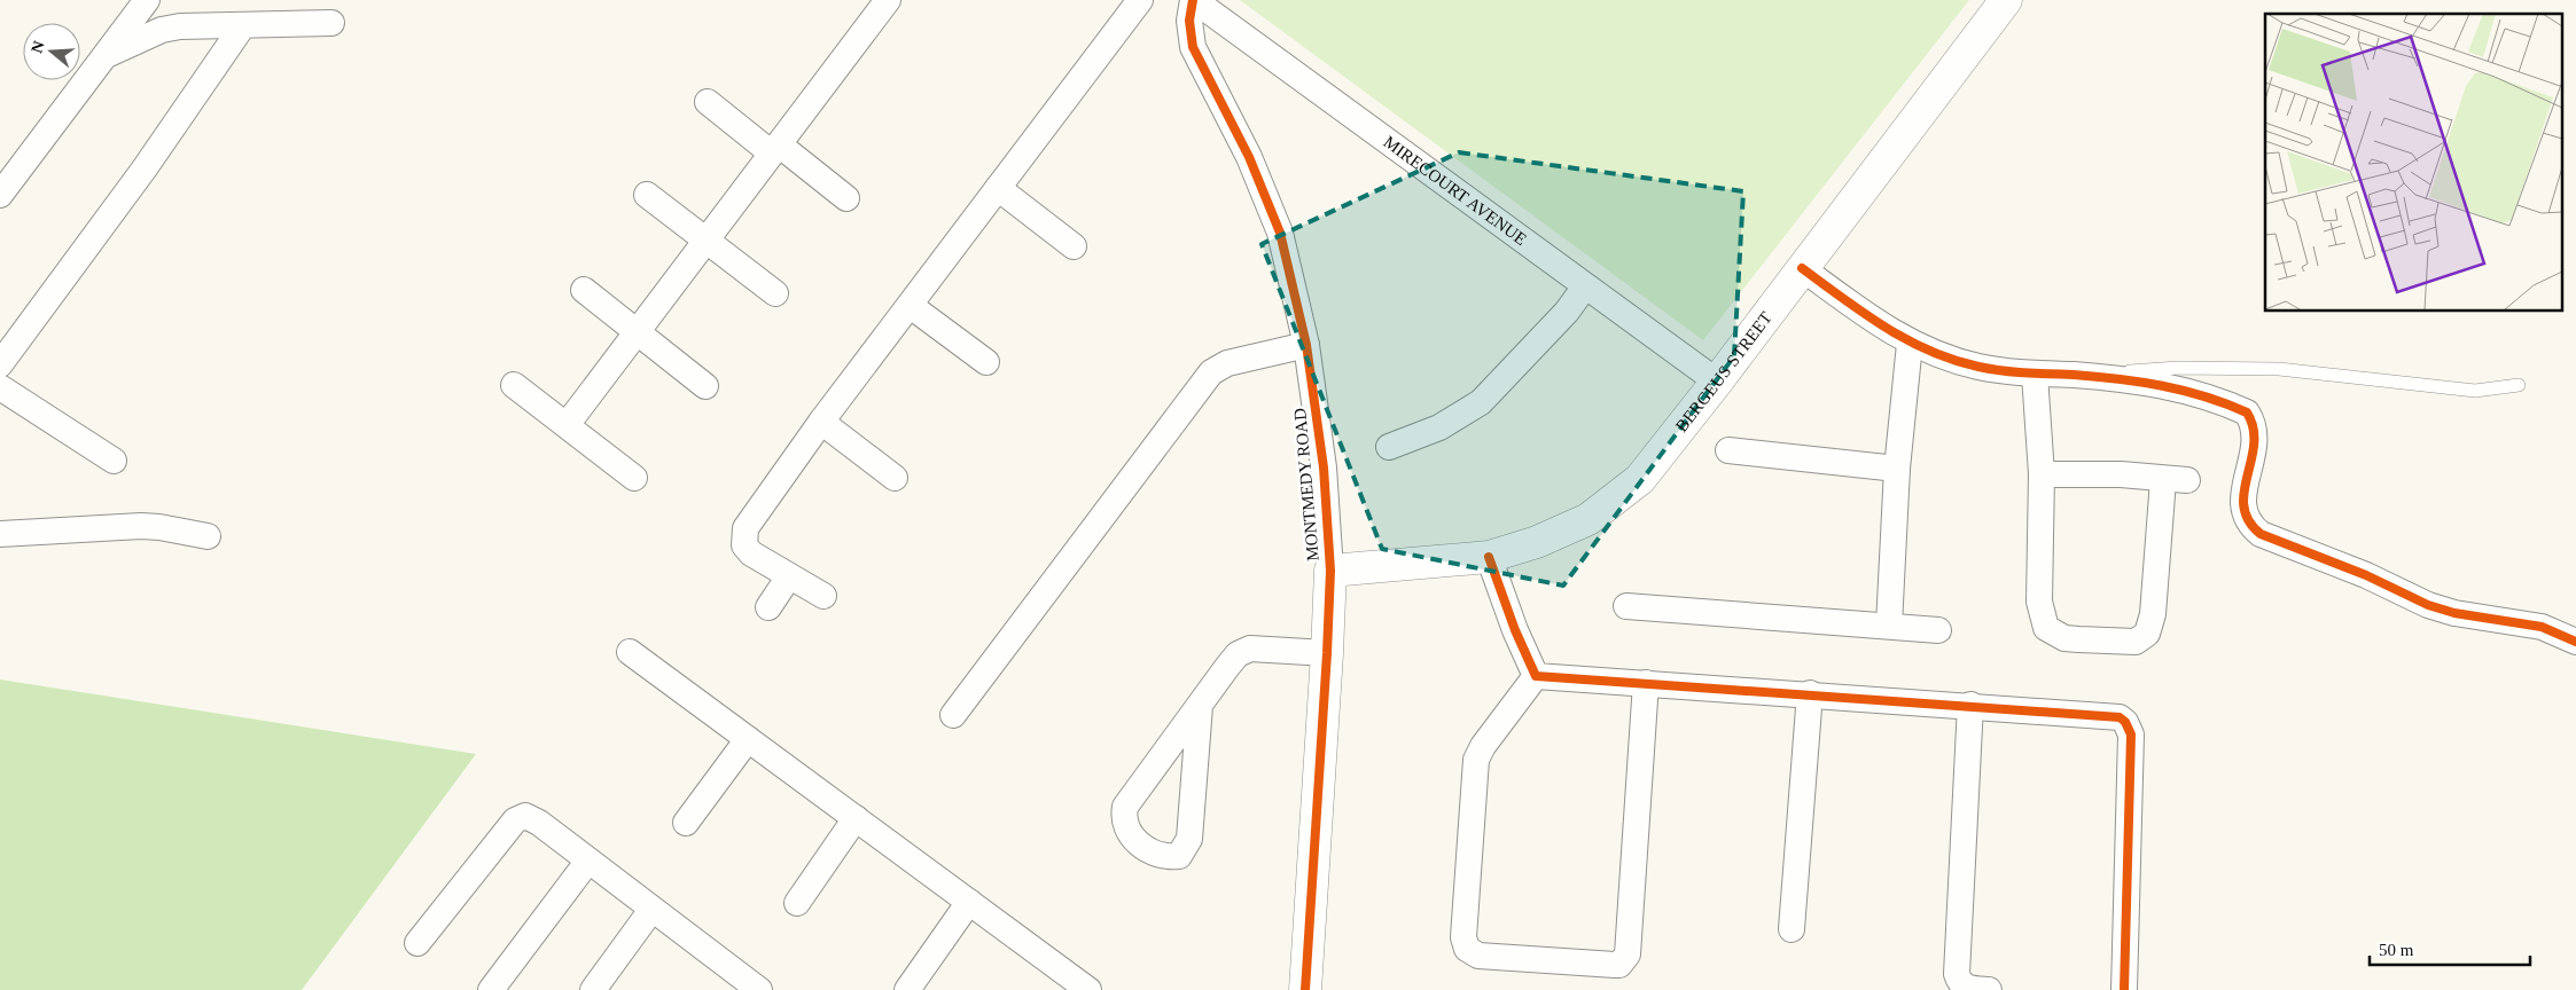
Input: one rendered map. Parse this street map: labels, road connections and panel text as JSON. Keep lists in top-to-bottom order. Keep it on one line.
{"streets":{"street":["MIRECOURT AVENUE","BERGEUS STREET","MONTMEDY ROAD"]},"crossings":[["MIRECOURT AVENUE","BERGEUS STREET"],["MIRECOURT AVENUE","MONTMEDY ROAD"],["BERGEUS STREET","MONTMEDY ROAD"]],"scale_bar":"50 m","north":"left"}
